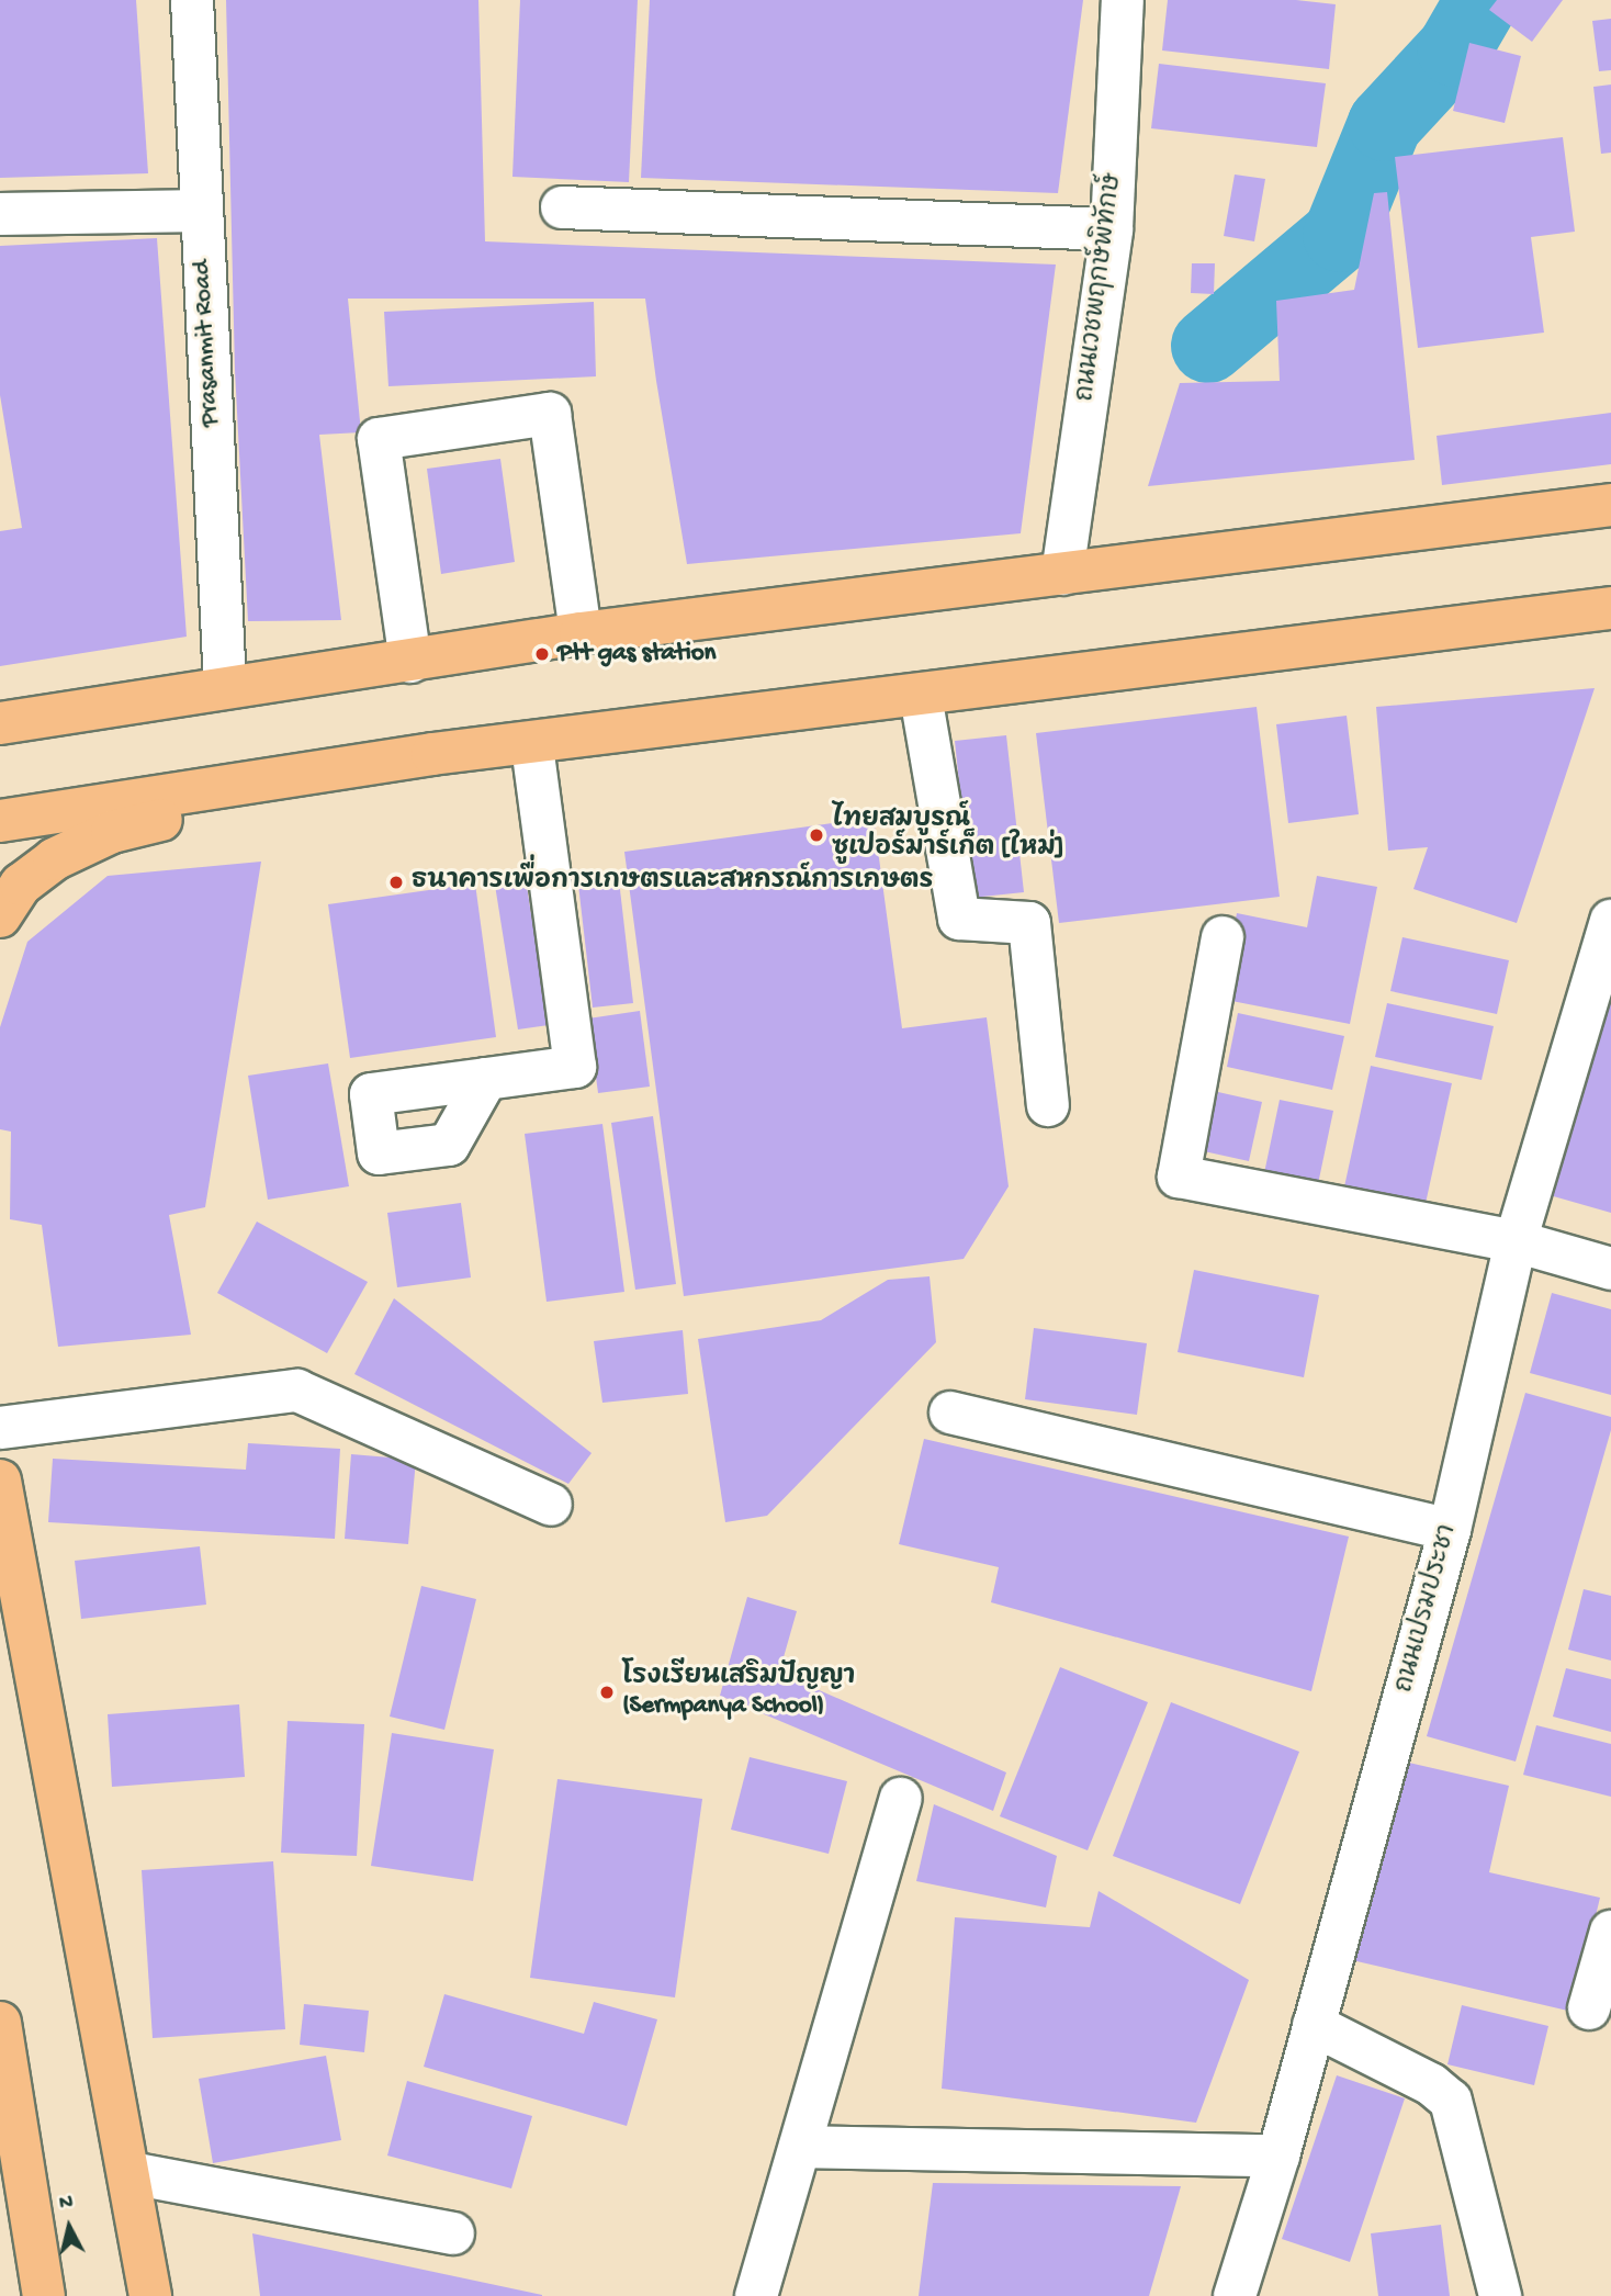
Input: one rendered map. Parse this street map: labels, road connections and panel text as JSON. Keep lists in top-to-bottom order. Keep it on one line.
{"streets":{"street":["ถนนเวชพฤกษ์พิทักษ์","Prasanmit Road","ถนนเปรมประชา"]},"places":["Ptt gas station","ไทยสมบูรณ์ ซูเปอร์มาร์เก็ต [ใหม่]","ธนาคารเพื่อการเกษตรและสหกรณ์การเกษตร","โรงเรียนเสริมปัญญา (Sermpanya School)"],"north":"top"}
